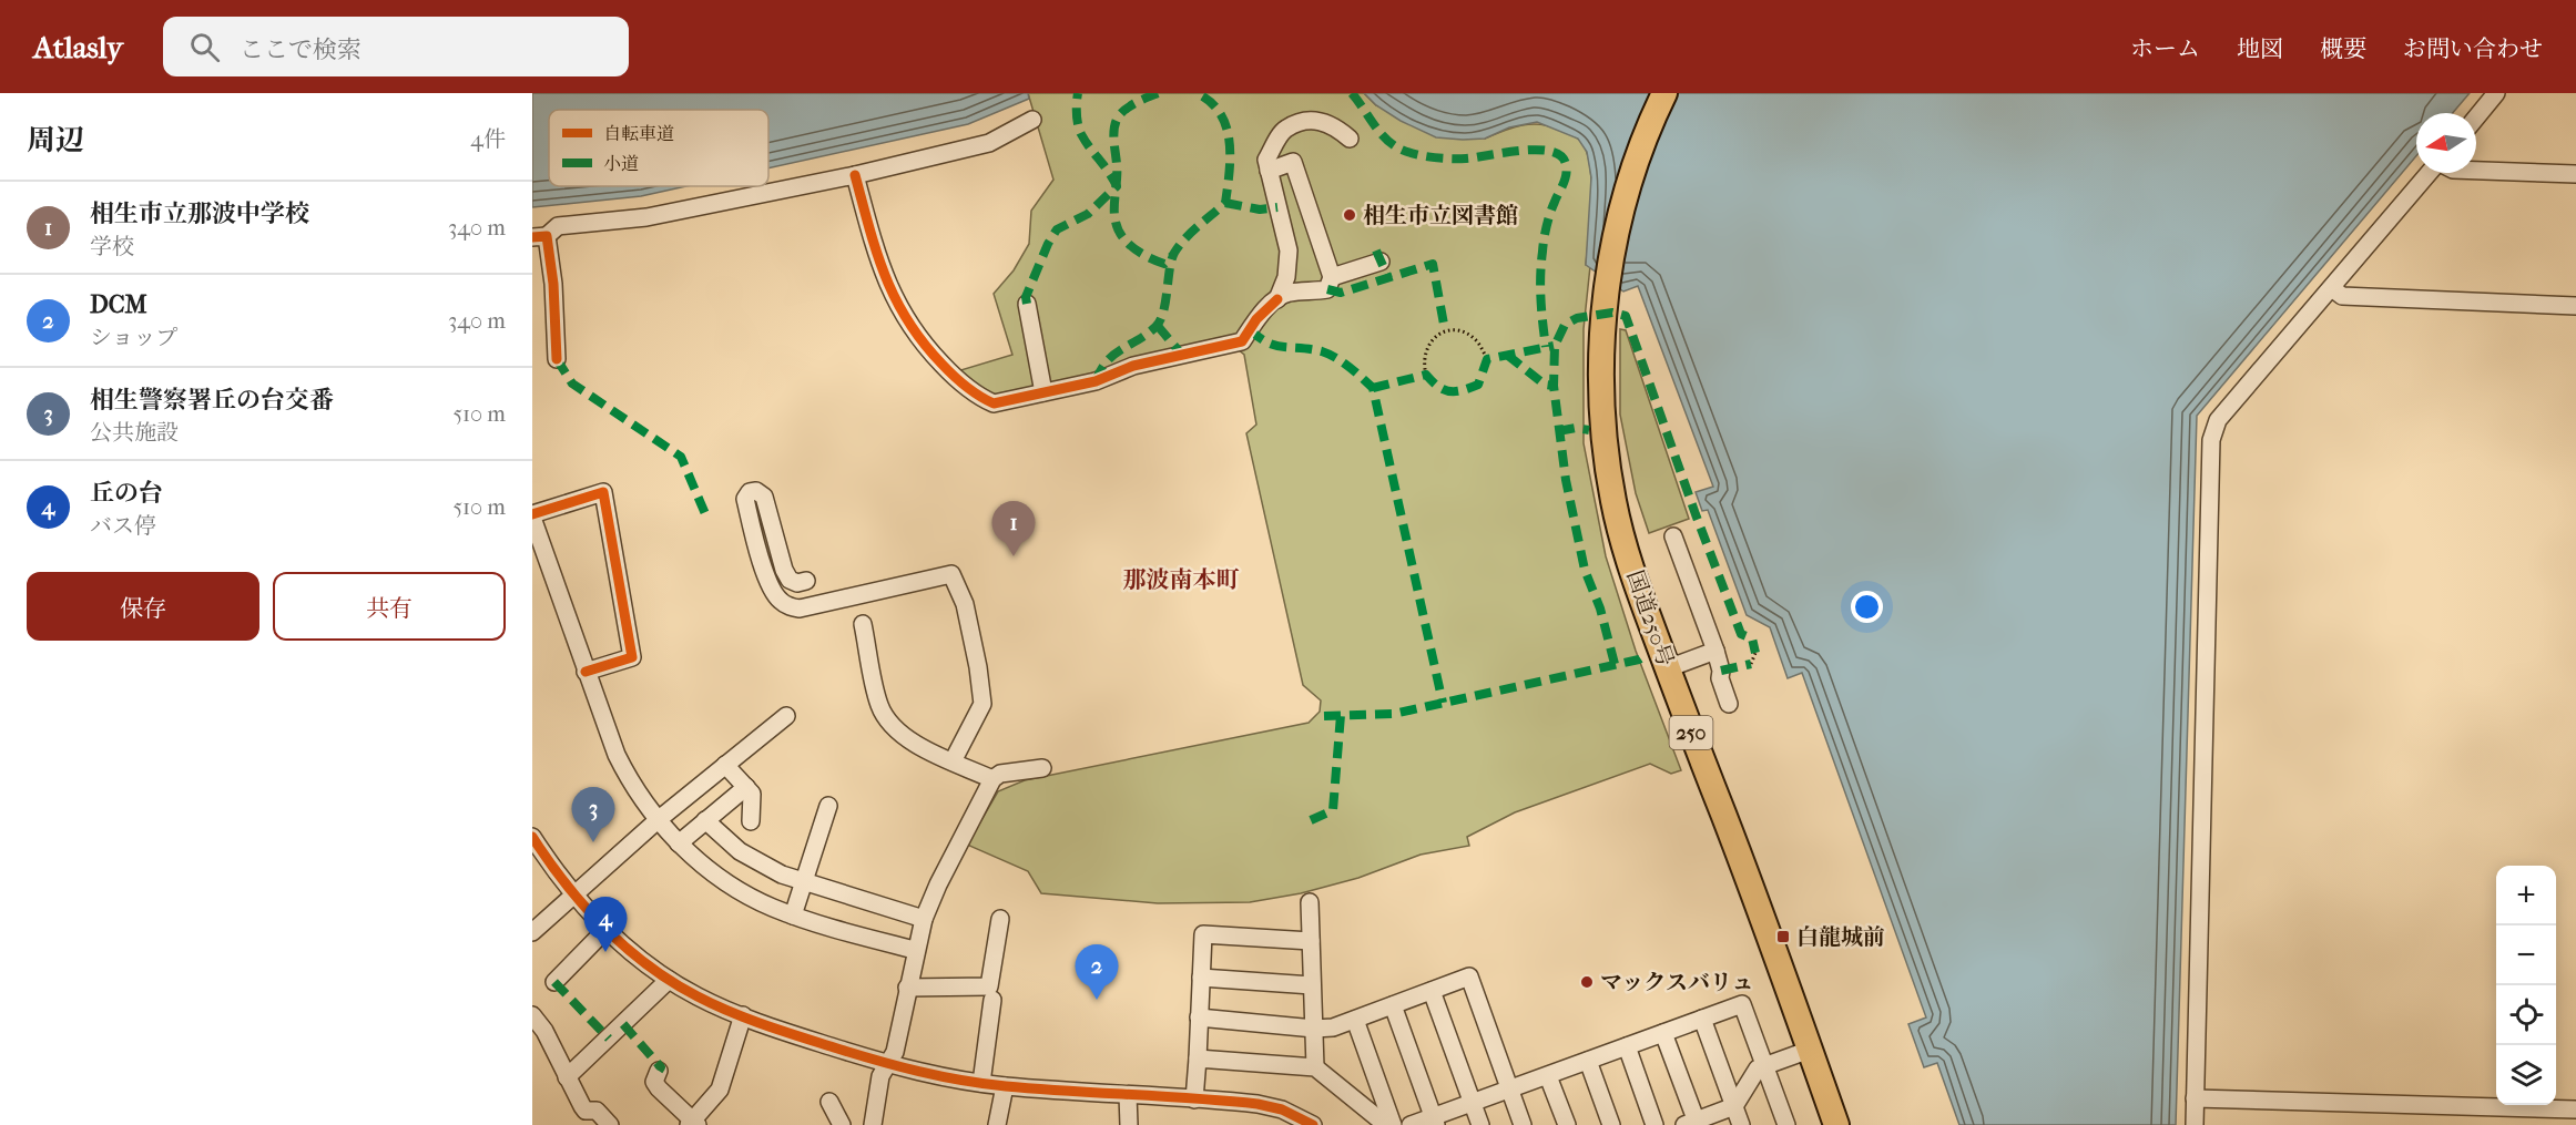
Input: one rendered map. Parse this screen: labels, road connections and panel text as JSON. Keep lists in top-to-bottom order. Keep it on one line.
{"streets":{"highway":["国道250号","250"]},"districts":["那波南本町"],"places":{"other":["相生市立図書館","マックスバリュ"],"transit":["白龍城前"]},"legend":["自転車道","小道"],"north":"left","page":{"header":"Atlasly","search":"ここで検索","nav":["ホーム","地図","概要","お問い合わせ"],"heading":["周辺","4件"],"list":[{"mark":"1","name":"相生市立那波中学校","note":"学校","value":"340 m"},{"mark":"2","name":"DCM","note":"ショップ","value":"340 m"},{"mark":"3","name":"相生警察署丘の台交番","note":"公共施設","value":"510 m"},{"mark":"4","name":"丘の台","note":"バス停","value":"510 m"}],"pins":["1","3","4","2"],"buttons":["保存","共有"],"map_buttons":["+","−"]}}
